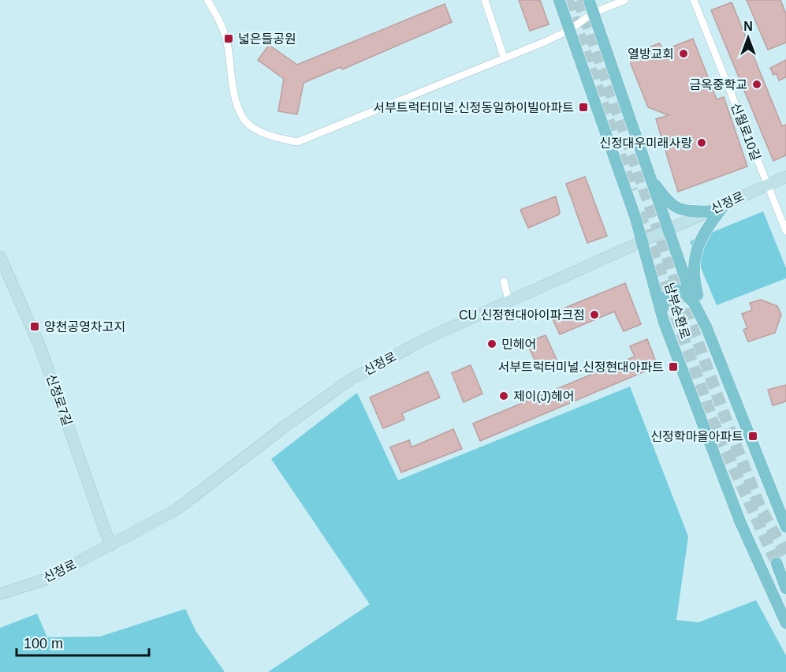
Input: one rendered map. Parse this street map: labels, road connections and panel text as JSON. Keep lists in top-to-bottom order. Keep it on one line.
{"streets":{"main road":["신정로","남부순환로","신정로7길"],"street":["신월로10길"]},"crossings":[["신월로10길","신정로"],["신정로","남부순환로"],["신정로","신정로7길"]],"places":{"transit":["넓은들공원","서부트럭터미널.신정동일하이빌아파트","양천공영차고지","서부트럭터미널.신정현대아파트","신정학마을아파트"],"other":["열방교회","금옥중학교","신정대우미래사랑","CU 신정현대아이파크점","민헤어","제이(J)헤어"]},"scale_bar":"100 m","north":"top"}
